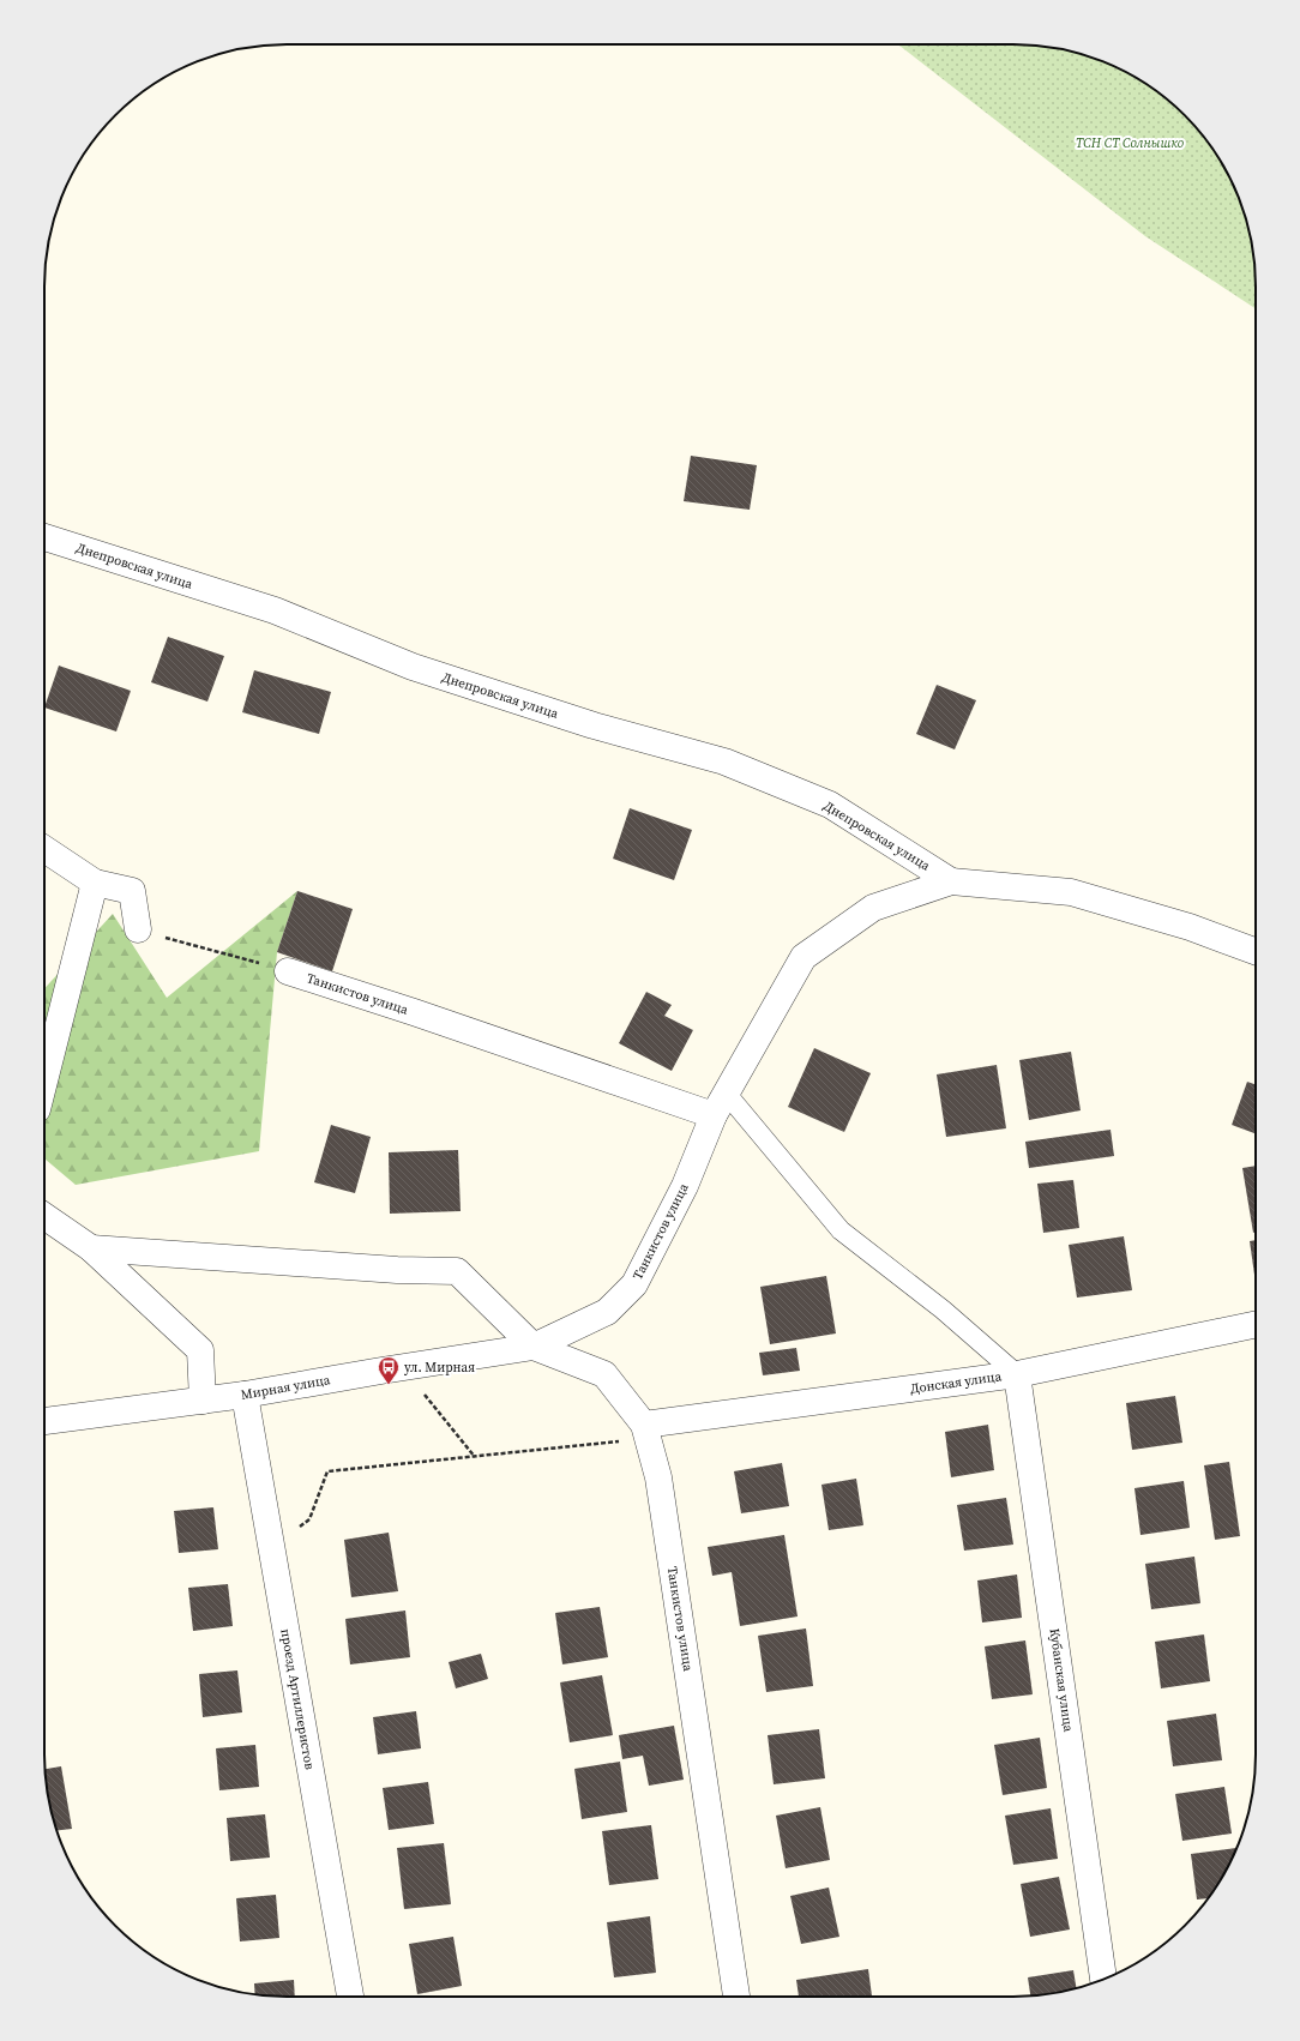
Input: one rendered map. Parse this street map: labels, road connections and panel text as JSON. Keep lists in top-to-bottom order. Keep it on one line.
{"streets":{"street":["Днепровская улица","Танкистов улица","Донская улица","Мирная улица","Кубанская улица","проезд Артиллеристов"]},"crossings":[["Днепровская улица","Танкистов улица"],["Танкистов улица","Донская улица"],["Танкистов улица","Мирная улица"],["Донская улица","Кубанская улица"],["Мирная улица","проезд Артиллеристов"]],"parks":["ТСН СТ Солнышко"],"places":{"bus stop":["ул. Мирная"]}}
